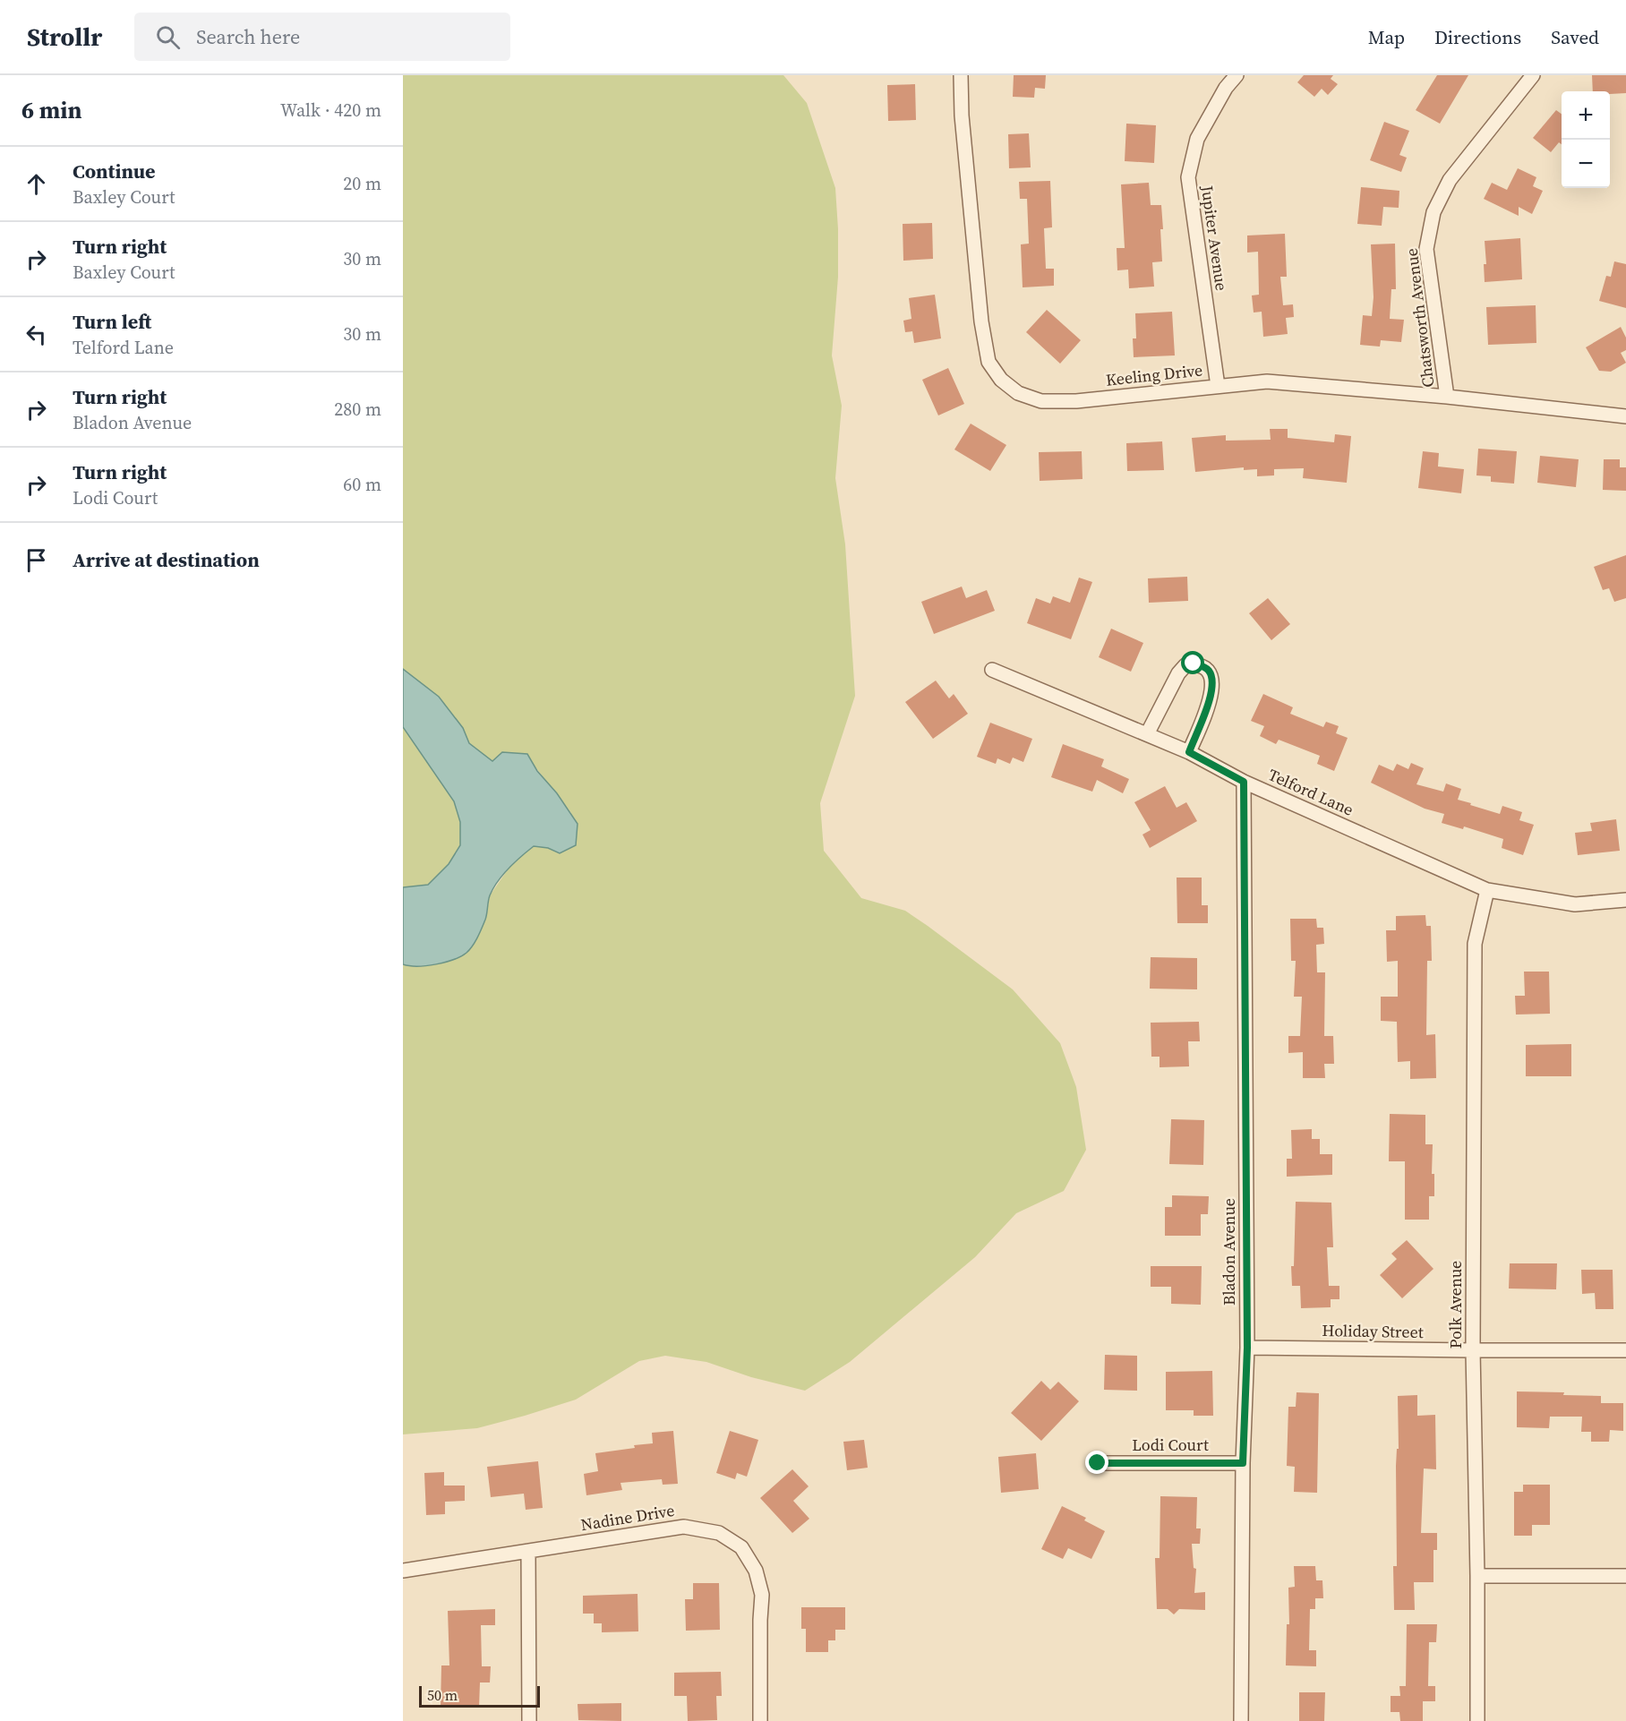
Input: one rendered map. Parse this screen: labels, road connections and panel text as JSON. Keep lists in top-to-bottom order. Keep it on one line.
{"streets":{"street":["Jupiter Avenue","Chatsworth Avenue","Keeling Drive","Telford Lane","Bladon Avenue","Polk Avenue","Holiday Street","Lodi Court","Nadine Drive"]},"crossings":[["Jupiter Avenue","Keeling Drive"],["Chatsworth Avenue","Keeling Drive"],["Telford Lane","Bladon Avenue"],["Telford Lane","Polk Avenue"],["Bladon Avenue","Holiday Street"],["Bladon Avenue","Lodi Court"],["Polk Avenue","Holiday Street"]],"scale_bar":"50 m","page":{"header":"Strollr","search":"Search here","nav":["Map","Directions","Saved"],"heading":["6 min","Walk · 420 m"],"map_buttons":["+","−"],"list":[["Continue","Baxley Court","20 m"],["Turn right","Baxley Court","30 m"],["Turn left","Telford Lane","30 m"],["Turn right","Bladon Avenue","280 m"],["Turn right","Lodi Court","60 m"],"Arrive at destination"],"scale":"50 m"}}
